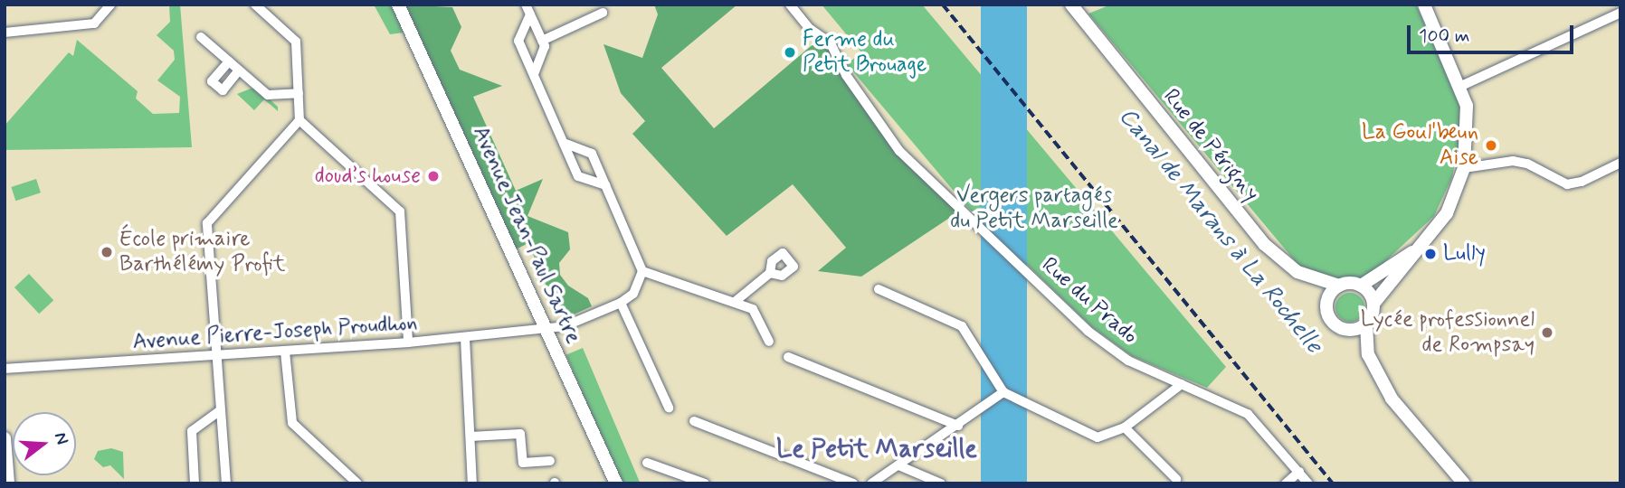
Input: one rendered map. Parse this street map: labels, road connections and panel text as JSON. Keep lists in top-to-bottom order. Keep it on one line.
{"streets":{"street":["Rue de Périgny","Avenue Jean-Paul Sartre","Rue du Prado","Avenue Pierre-Joseph Proudhon"]},"crossings":[["Avenue Jean-Paul Sartre","Avenue Pierre-Joseph Proudhon"]],"districts":["Le Petit Marseille"],"water":["Canal de Marans à La Rochelle"],"parks":["Vergers partagés du Petit Marseille"],"places":["Ferme du Petit Brouage","La Goul'beun Aise","doud’s house","École primaire Barthélémy Profit","Lully","Lycée professionnel de Rompsay"],"scale_bar":"100 m","north":"right"}
